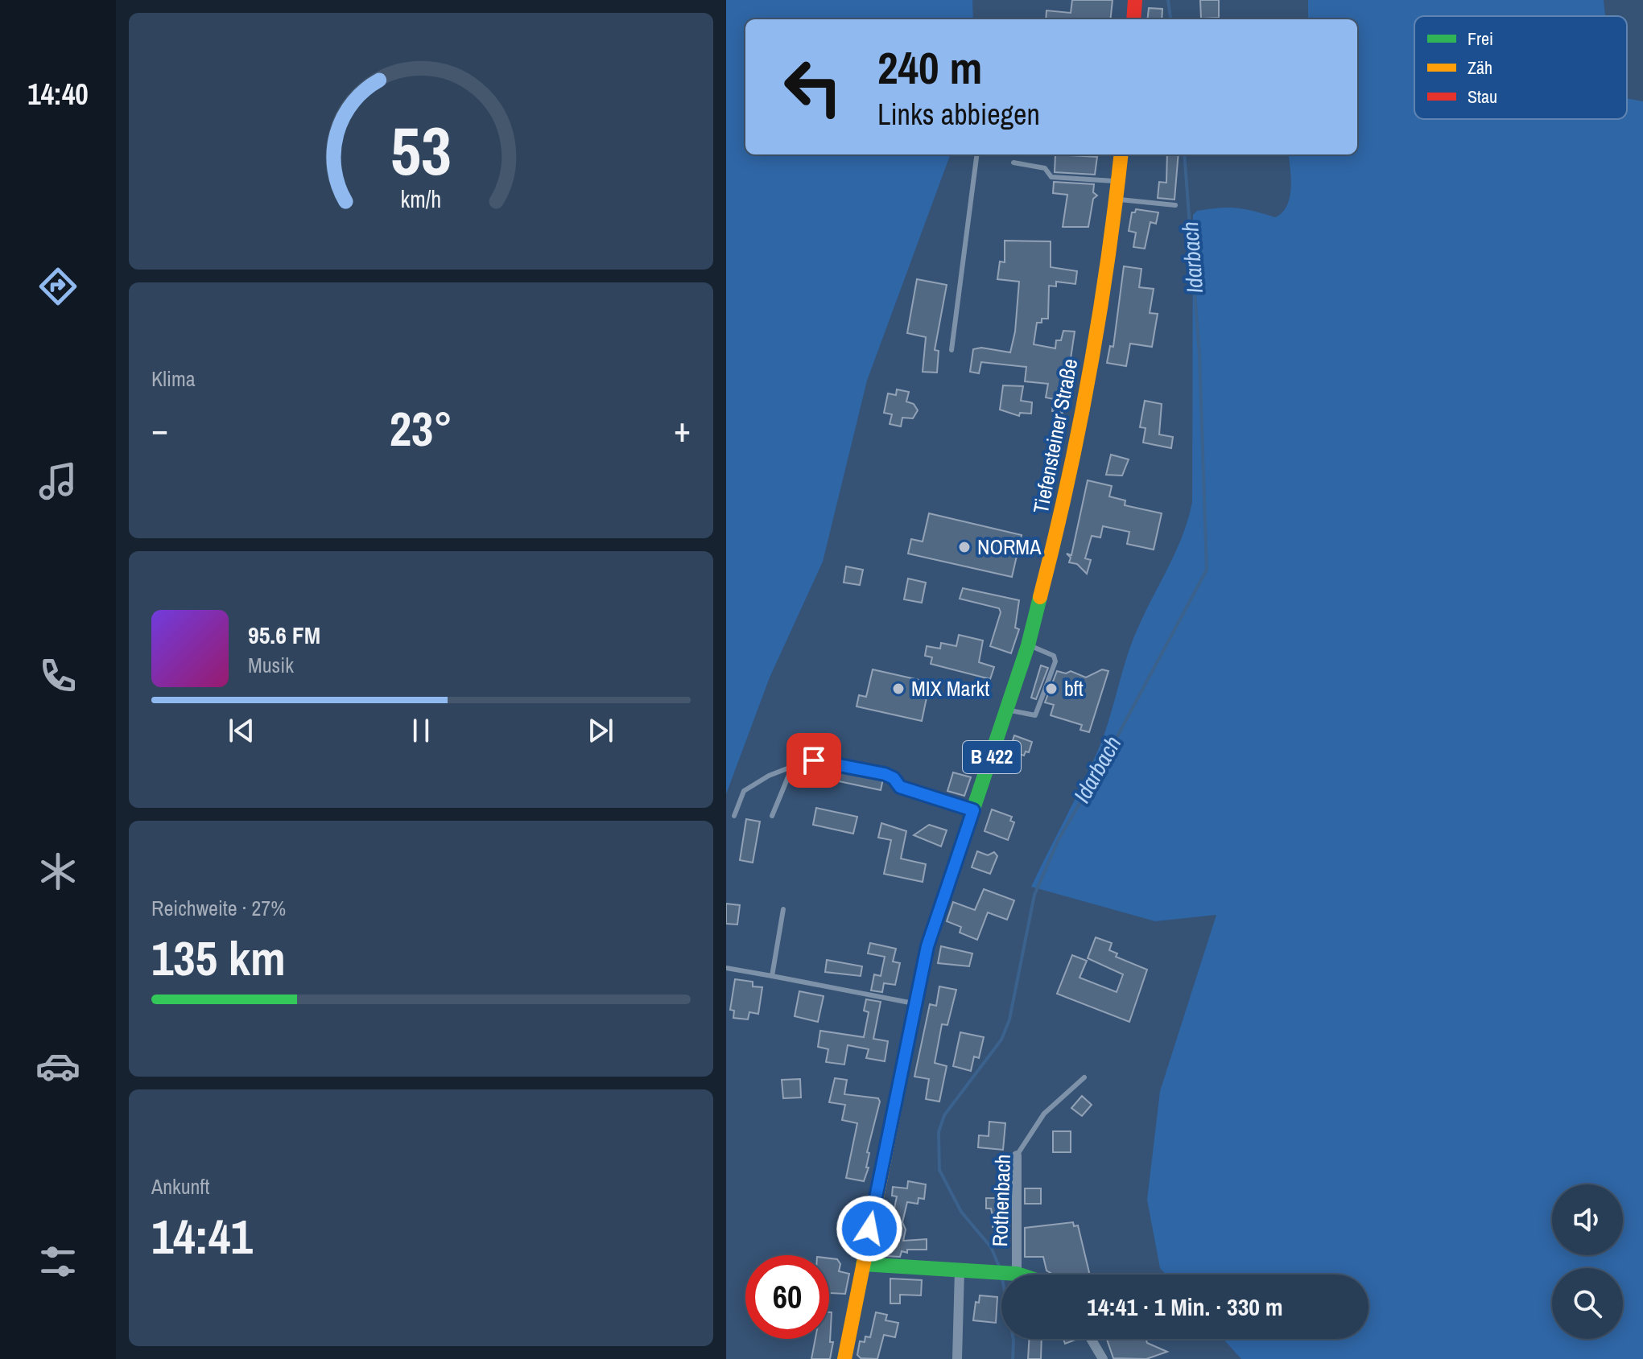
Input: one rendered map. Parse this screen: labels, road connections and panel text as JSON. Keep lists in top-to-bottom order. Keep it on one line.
{"streets":{"main road":["Tiefensteiner Straße","B 422"],"street":["Rothenbach"]},"water":["Idarbach"],"places":["NORMA","MIX Markt","bft"],"legend":["Frei","Zäh","Stau"],"page":{"tabs":"14:40","turn":["240 m","Links abbiegen"],"tile":["Klima",["Reichweite · 27%","135 km"],["Ankunft","14:41"]],"heat":["−","23°","+"],"song":["95.6 FM","Musik"],"limit":"60","trip":"14:41 · 1 Min. · 330 m","gauge":["53","km/h"]}}
